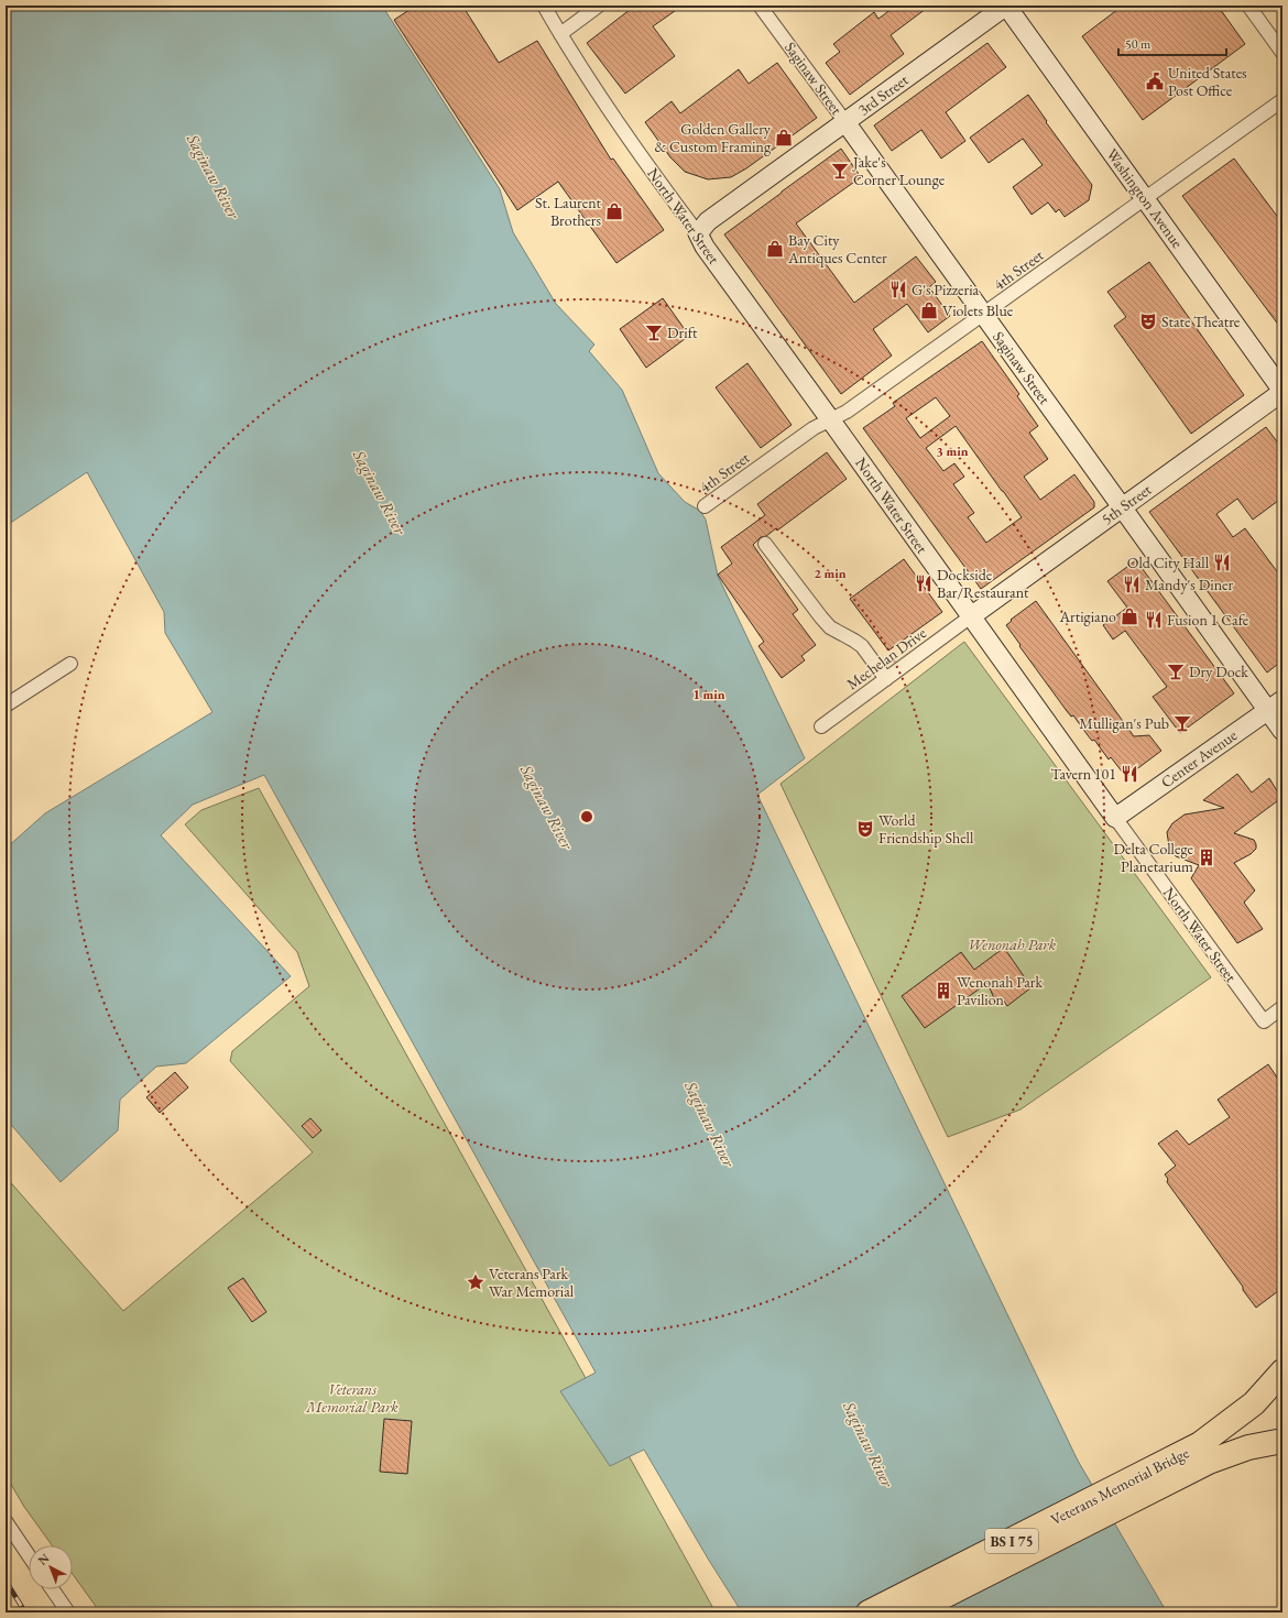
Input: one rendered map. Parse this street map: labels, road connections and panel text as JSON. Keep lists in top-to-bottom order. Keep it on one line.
{"streets":{"highway":["Veterans Memorial Bridge","BS I 75"],"street":["Saginaw Street","3rd Street","Washington Avenue","North Water Street","4th Street","5th Street","Mechelan Drive","Center Avenue"]},"crossings":[["Saginaw Street","3rd Street"],["Saginaw Street","4th Street"],["Saginaw Street","5th Street"],["Saginaw Street","Center Avenue"],["3rd Street","Washington Avenue"],["3rd Street","North Water Street"],["Washington Avenue","4th Street"],["Washington Avenue","5th Street"],["North Water Street","4th Street"],["North Water Street","5th Street"],["North Water Street","Mechelan Drive"],["North Water Street","Center Avenue"],["5th Street","Mechelan Drive"]],"water":["Saginaw River"],"parks":["Wenonah Park","Veterans Memorial Park"],"places":{"public building":["United States Post Office"],"shop":["Golden Gallery & Custom Framing","St. Laurent Brothers","Bay City Antiques Center","Violets Blue","Artigiano"],"bar":["Jake's Corner Lounge","Drift","Dry Dock","Mulligan's Pub"],"restaurant":["G's Pizzeria","Old City Hall","Dockside Bar/Restaurant","Mandy's Diner","Fusion 1 Cafe","Tavern 101"],"theatre":["State Theatre","World Friendship Shell"],"building":["Delta College Planetarium","Wenonah Park Pavilion"],"place":["Veterans Park War Memorial"]},"scale_bar":"50 m","north":"top left","rings":["3 min","2 min","1 min"]}
